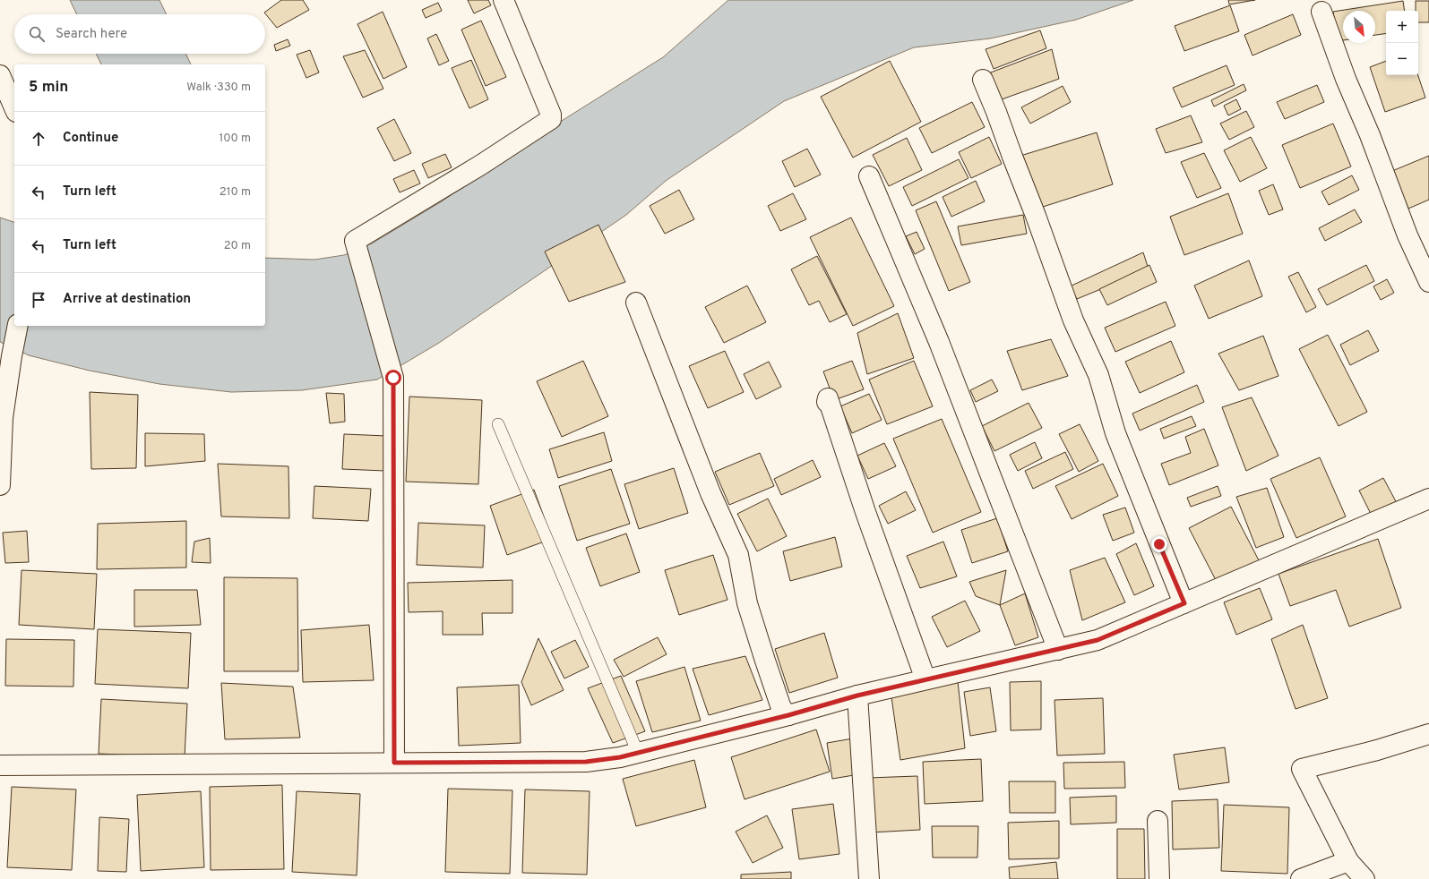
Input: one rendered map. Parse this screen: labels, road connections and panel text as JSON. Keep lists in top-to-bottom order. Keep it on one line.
{"north":"bottom right","page":{"map_buttons":["+","−"],"search":"Search here","heading":["5 min","Walk · 330 m"],"list":[["Continue","100 m"],["Turn left","210 m"],["Turn left","20 m"],"Arrive at destination"]}}
